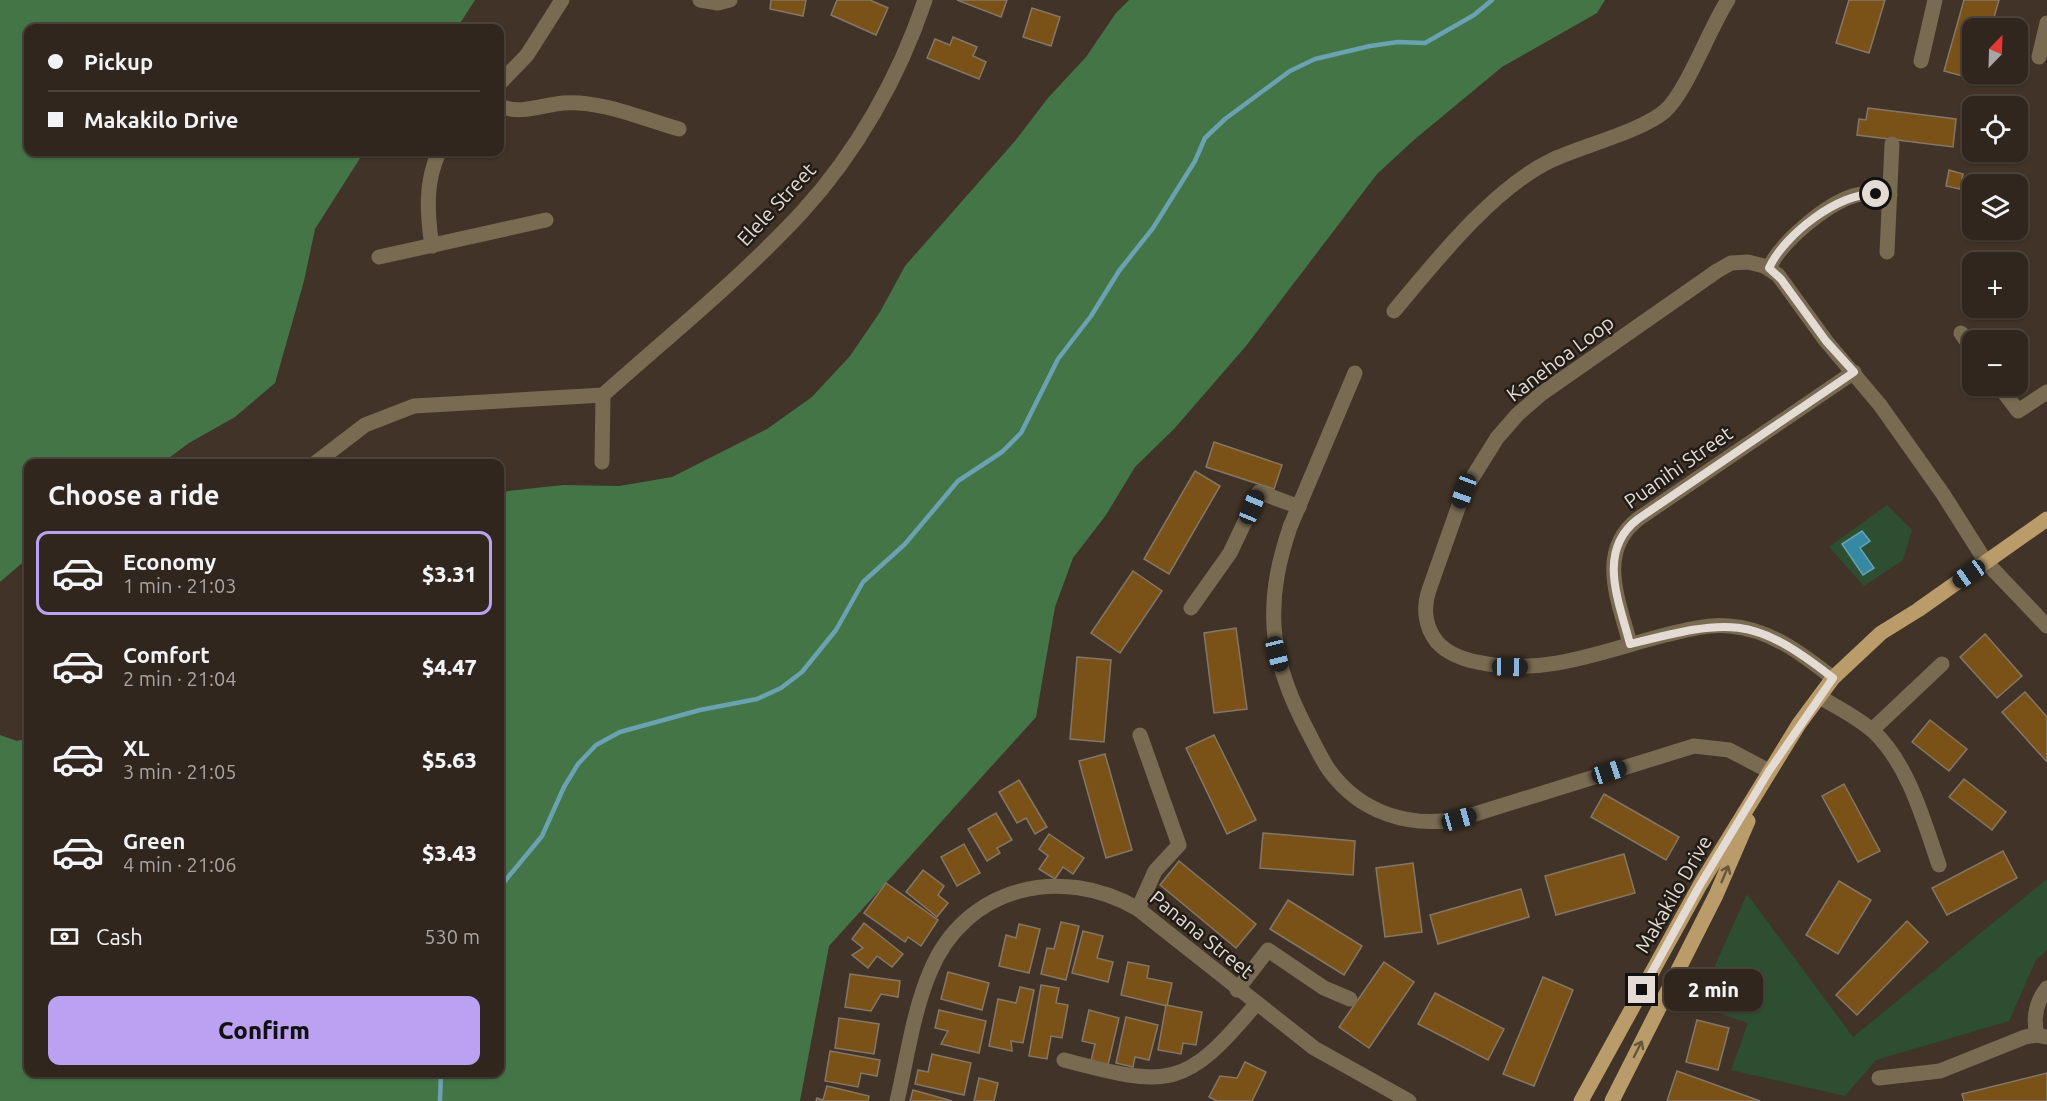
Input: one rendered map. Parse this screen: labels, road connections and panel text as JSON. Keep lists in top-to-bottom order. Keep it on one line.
{"streets":{"main road":["Makakilo Drive"],"street":["Elele Street","Kanehoa Loop","Puanihi Street","Panana Street"]},"crossings":[["Kanehoa Loop","Puanihi Street"],["Kanehoa Loop","Makakilo Drive"]],"north":"top right","page":{"map_buttons":["+","−"],"banner":["Pickup","Makakilo Drive"],"heading":"Choose a ride","list":[{"name":"Economy","note":"1 min · 21:03","value":"$3.31"},{"name":"Comfort","note":"2 min · 21:04","value":"$4.47"},{"name":"XL","note":"3 min · 21:05","value":"$5.63"},{"name":"Green","note":"4 min · 21:06","value":"$3.43"}],"pay":["Cash","530 m"],"bubble":"2 min","buttons":"Confirm"}}
